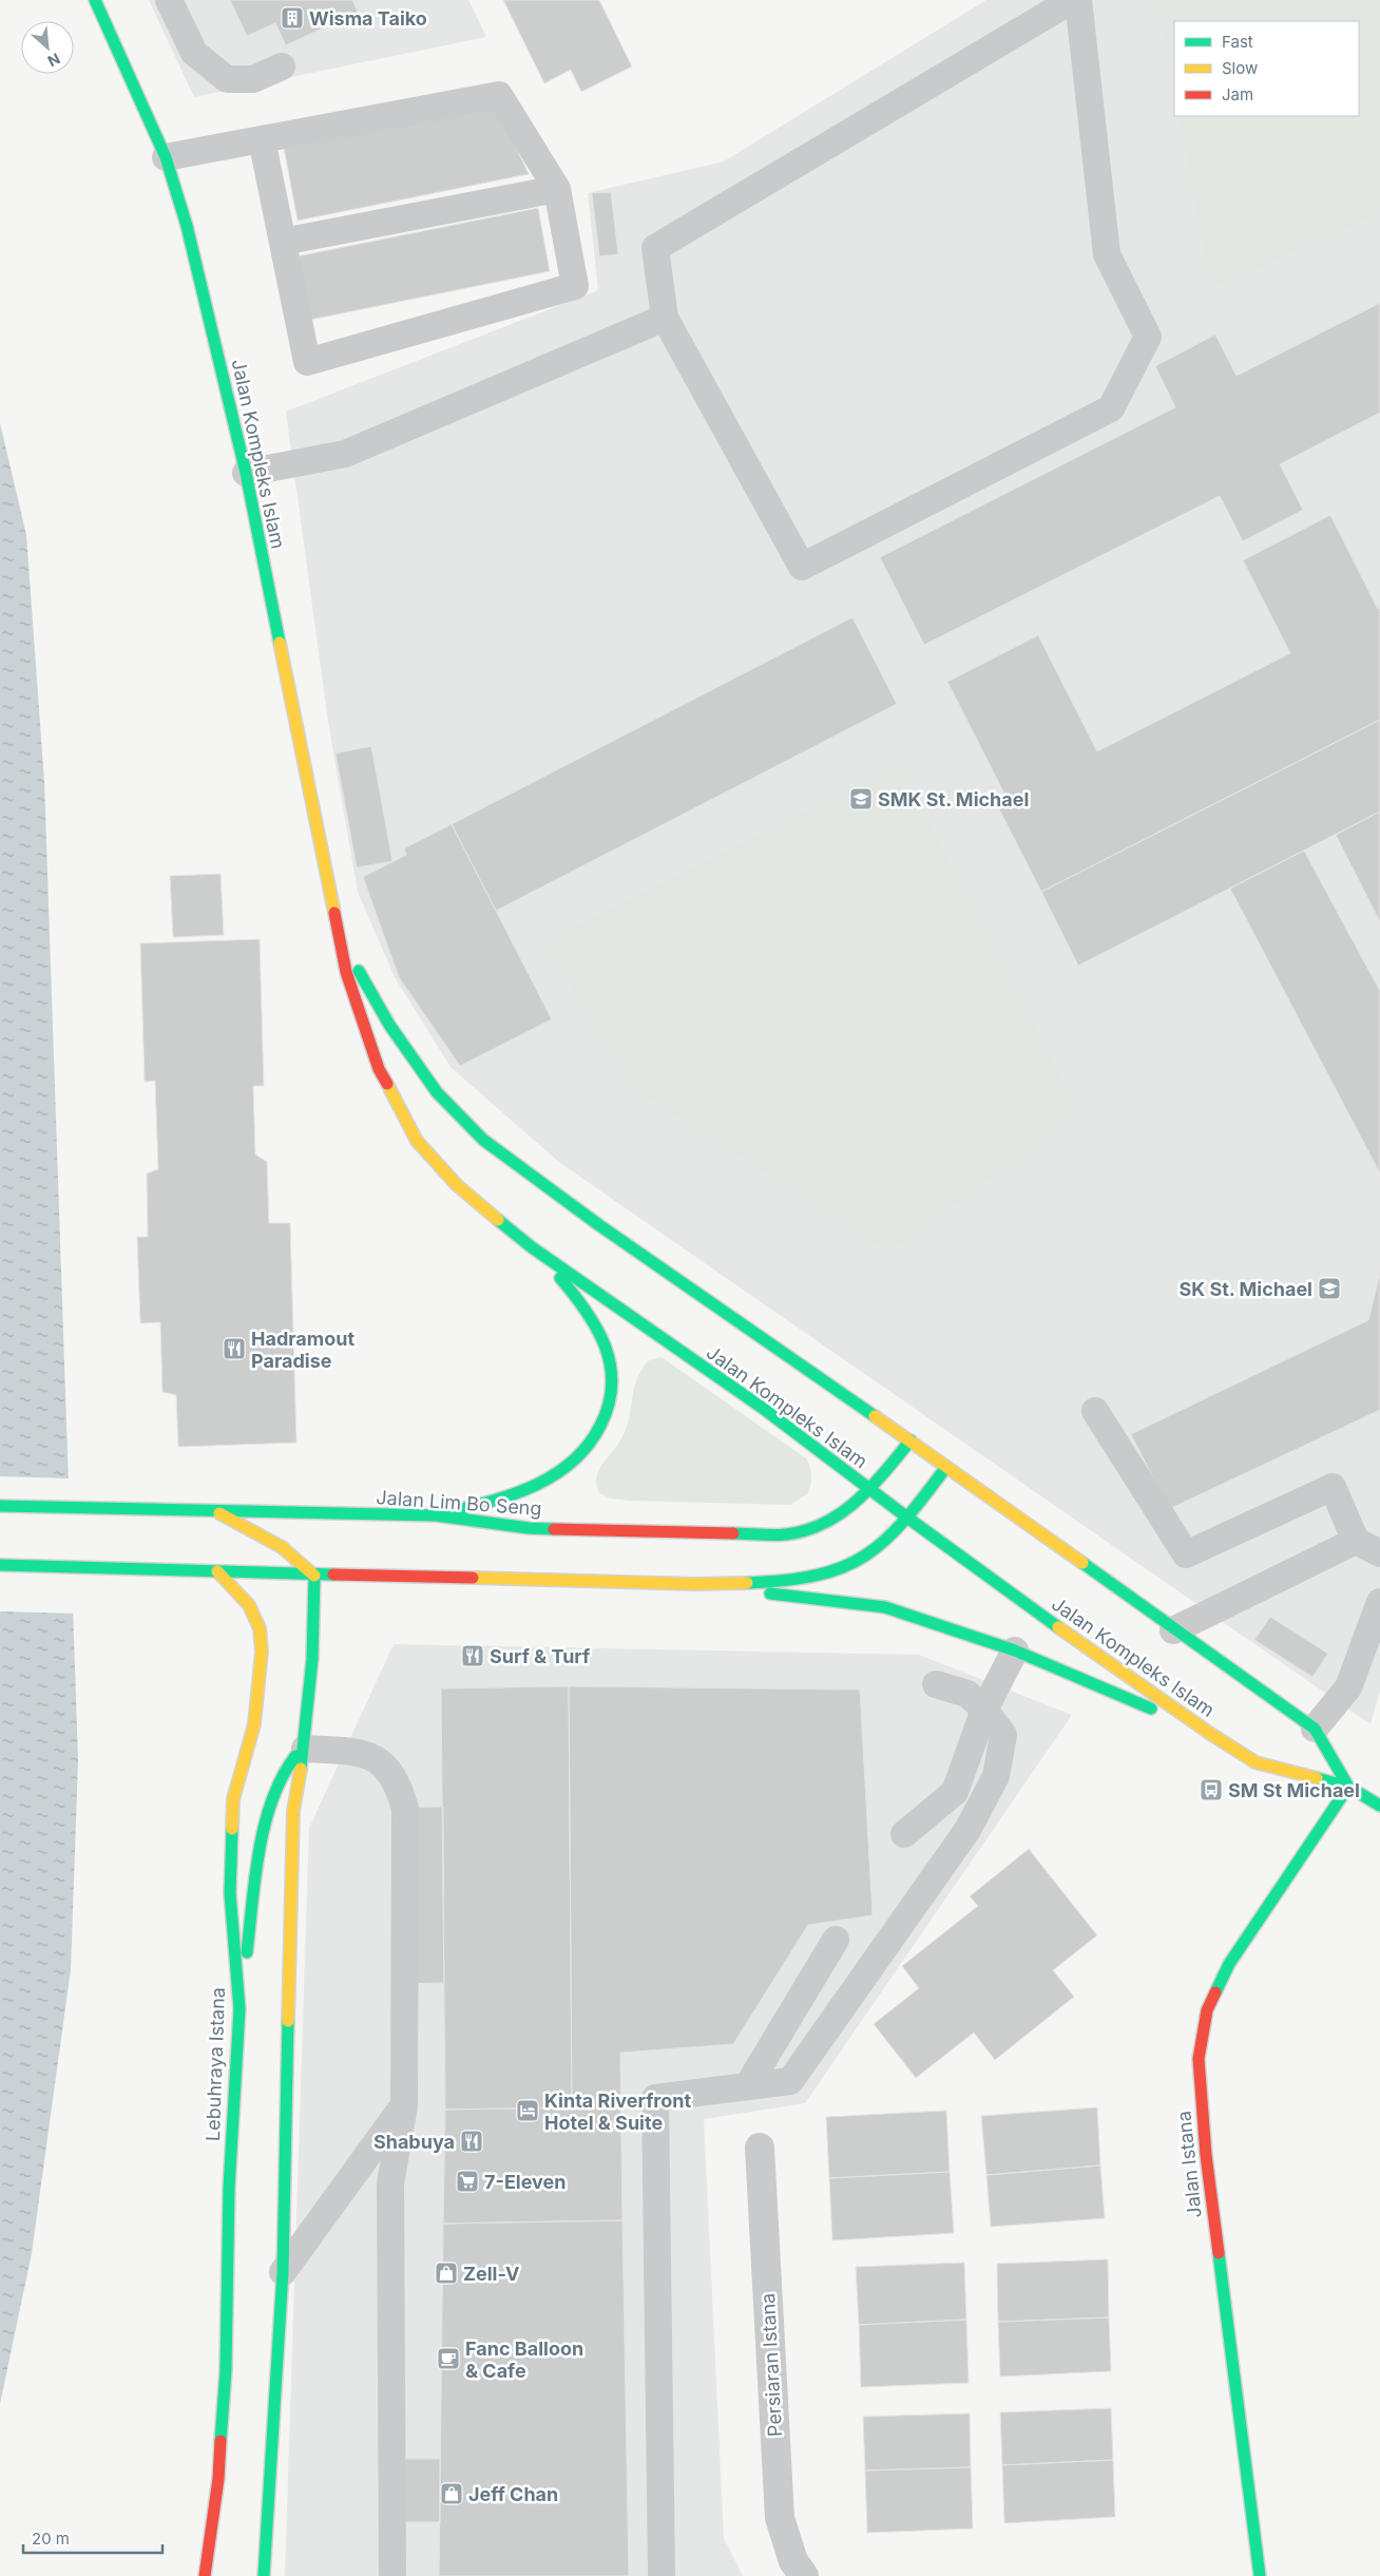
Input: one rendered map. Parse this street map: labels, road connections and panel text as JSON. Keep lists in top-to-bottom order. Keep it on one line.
{"streets":{"main road":["Jalan Kompleks Islam","Jalan Lim Bo Seng","Lebuhraya Istana","Jalan Istana"],"street":["Persiaran Istana"]},"crossings":[["Jalan Kompleks Islam","Jalan Lim Bo Seng"],["Jalan Kompleks Islam","Jalan Istana"]],"places":{"building":["Wisma Taiko"],"school or university":["SMK St. Michael","SK St. Michael"],"restaurant":["Hadramout Paradise","Surf & Turf","Shabuya"],"bus stop":["SM St Michael"],"hotel":["Kinta Riverfront Hotel & Suite"],"supermarket":["7-Eleven"],"shop":["Zell-V","Jeff Chan"],"cafe":["Fanc Balloon & Cafe"]},"legend":["Fast","Slow","Jam"],"scale_bar":"20 m","north":"bottom right"}
